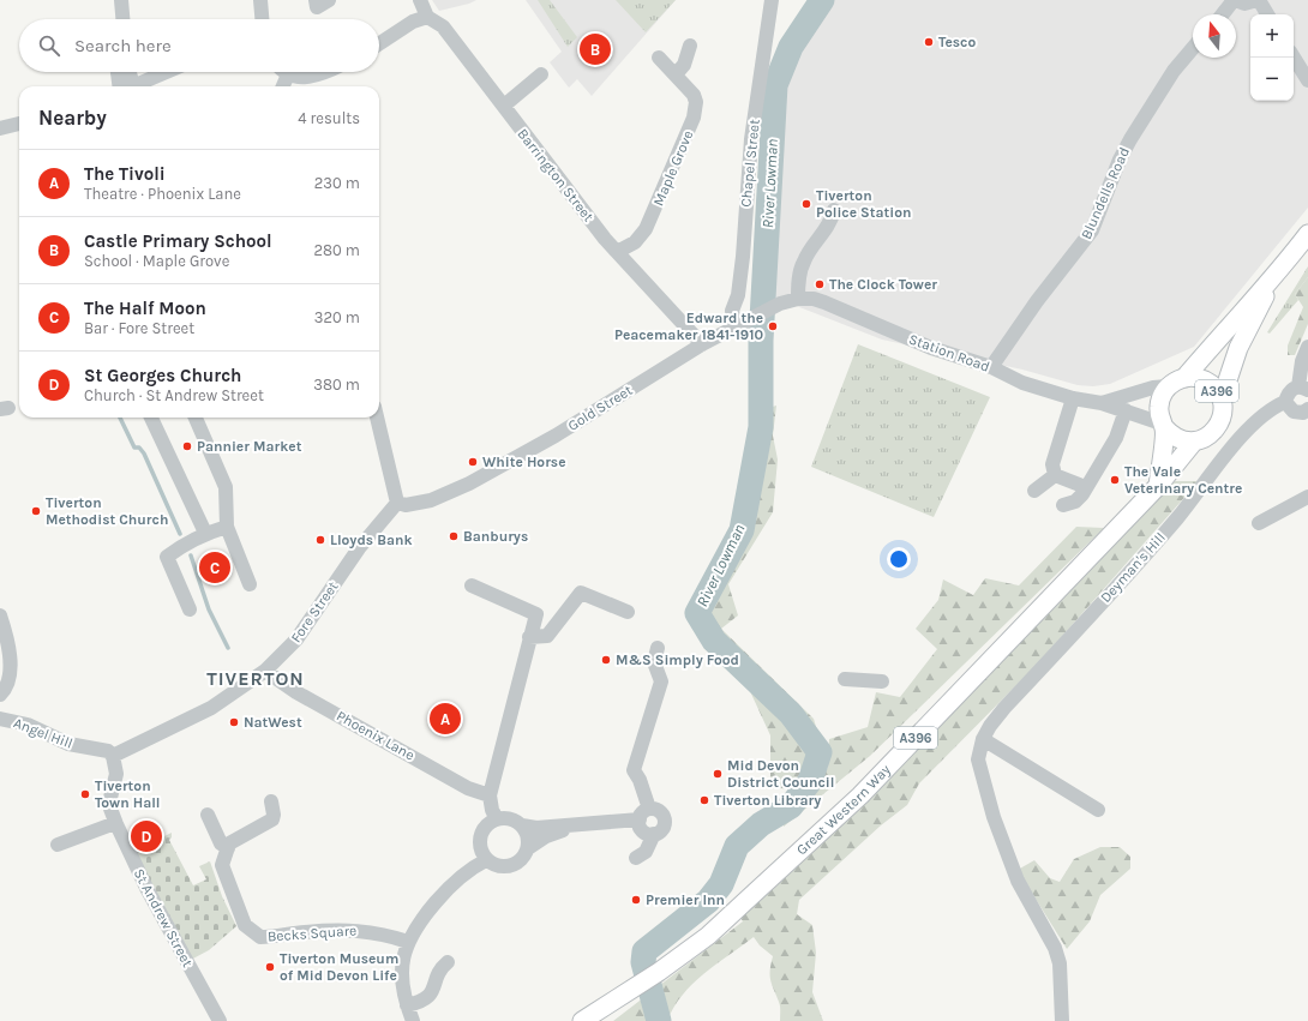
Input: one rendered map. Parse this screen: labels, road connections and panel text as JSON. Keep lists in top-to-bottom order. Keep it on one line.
{"streets":{"main road":["A396","Great Western Way"],"street":["Chapel Street","Maple Grove","Barrington Street","Blundells Road","Station Road","Gold Street","Deyman's Hill","Fore Street","Angel Hill","Phoenix Lane","St Andrew Street","Becks Square"]},"crossings":[["Chapel Street","Gold Street"],["Maple Grove","Barrington Street"],["Barrington Street","Gold Street"],["Blundells Road","Station Road"],["Station Road","A396"],["Station Road","Gold Street"],["A396","Great Western Way"],["Gold Street","Fore Street"],["Fore Street","Angel Hill"],["Fore Street","Phoenix Lane"],["Fore Street","St Andrew Street"],["Angel Hill","St Andrew Street"]],"districts":["TIVERTON"],"water":["River Lowman"],"places":["Tesco","Tiverton Police Station","The Clock Tower","Edward the Peacemaker 1841-1910","Pannier Market","White Horse","The Vale Veterinary Centre","Tiverton Methodist Church","Banburys","Lloyds Bank","M&S Simply Food","NatWest","Mid Devon District Council","Tiverton Town Hall","Tiverton Library","Premier Inn","Tiverton Museum of Mid Devon Life"],"north":"top","page":{"map_buttons":["+","−"],"search":"Search here","pins":["B","C","A","D"],"heading":["Nearby","4 results"],"list":[{"mark":"A","name":"The Tivoli","note":"Theatre · Phoenix Lane","value":"230 m"},{"mark":"B","name":"Castle Primary School","note":"School · Maple Grove","value":"280 m"},{"mark":"C","name":"The Half Moon","note":"Bar · Fore Street","value":"320 m"},{"mark":"D","name":"St Georges Church","note":"Church · St Andrew Street","value":"380 m"}]}}
